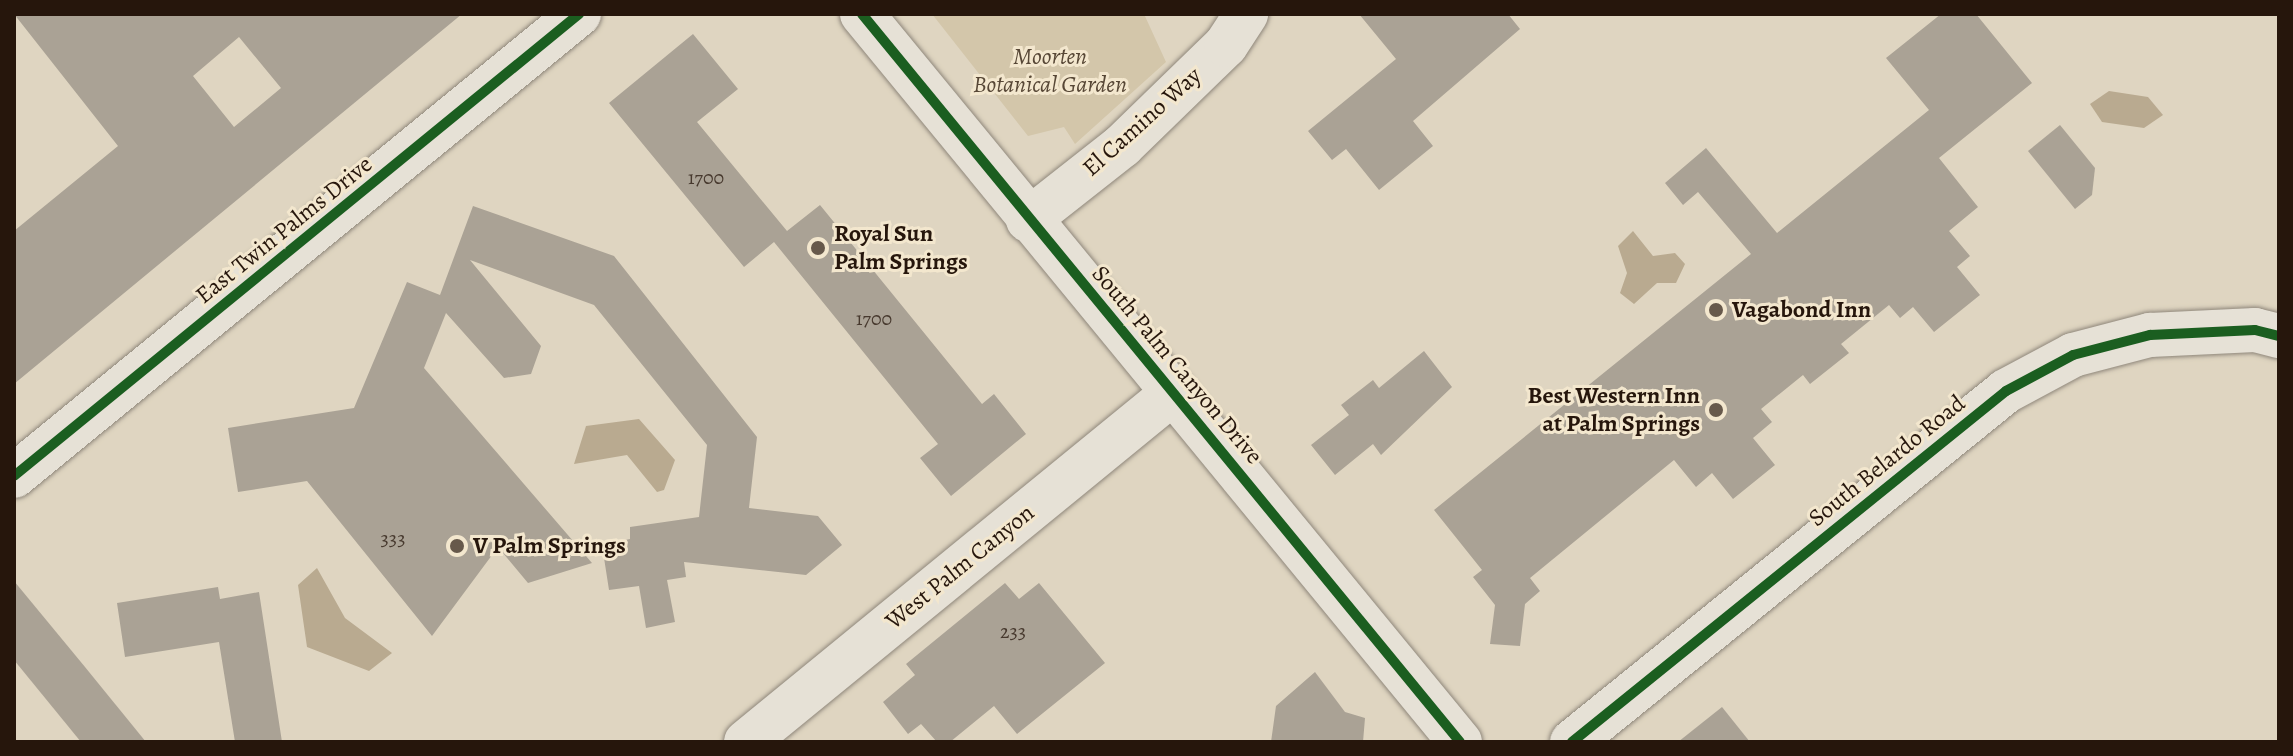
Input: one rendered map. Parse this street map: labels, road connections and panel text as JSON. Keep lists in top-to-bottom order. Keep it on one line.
{"streets":{"street":["El Camino Way","East Twin Palms Drive","South Palm Canyon Drive","South Belardo Road","West Palm Canyon"]},"crossings":[["El Camino Way","South Palm Canyon Drive"],["South Palm Canyon Drive","West Palm Canyon"]],"parks":["Moorten Botanical Garden"],"places":["Royal Sun Palm Springs","Vagabond Inn","Best Western Inn at Palm Springs","V Palm Springs"],"house_numbers":["1700","1700","333","233"]}
